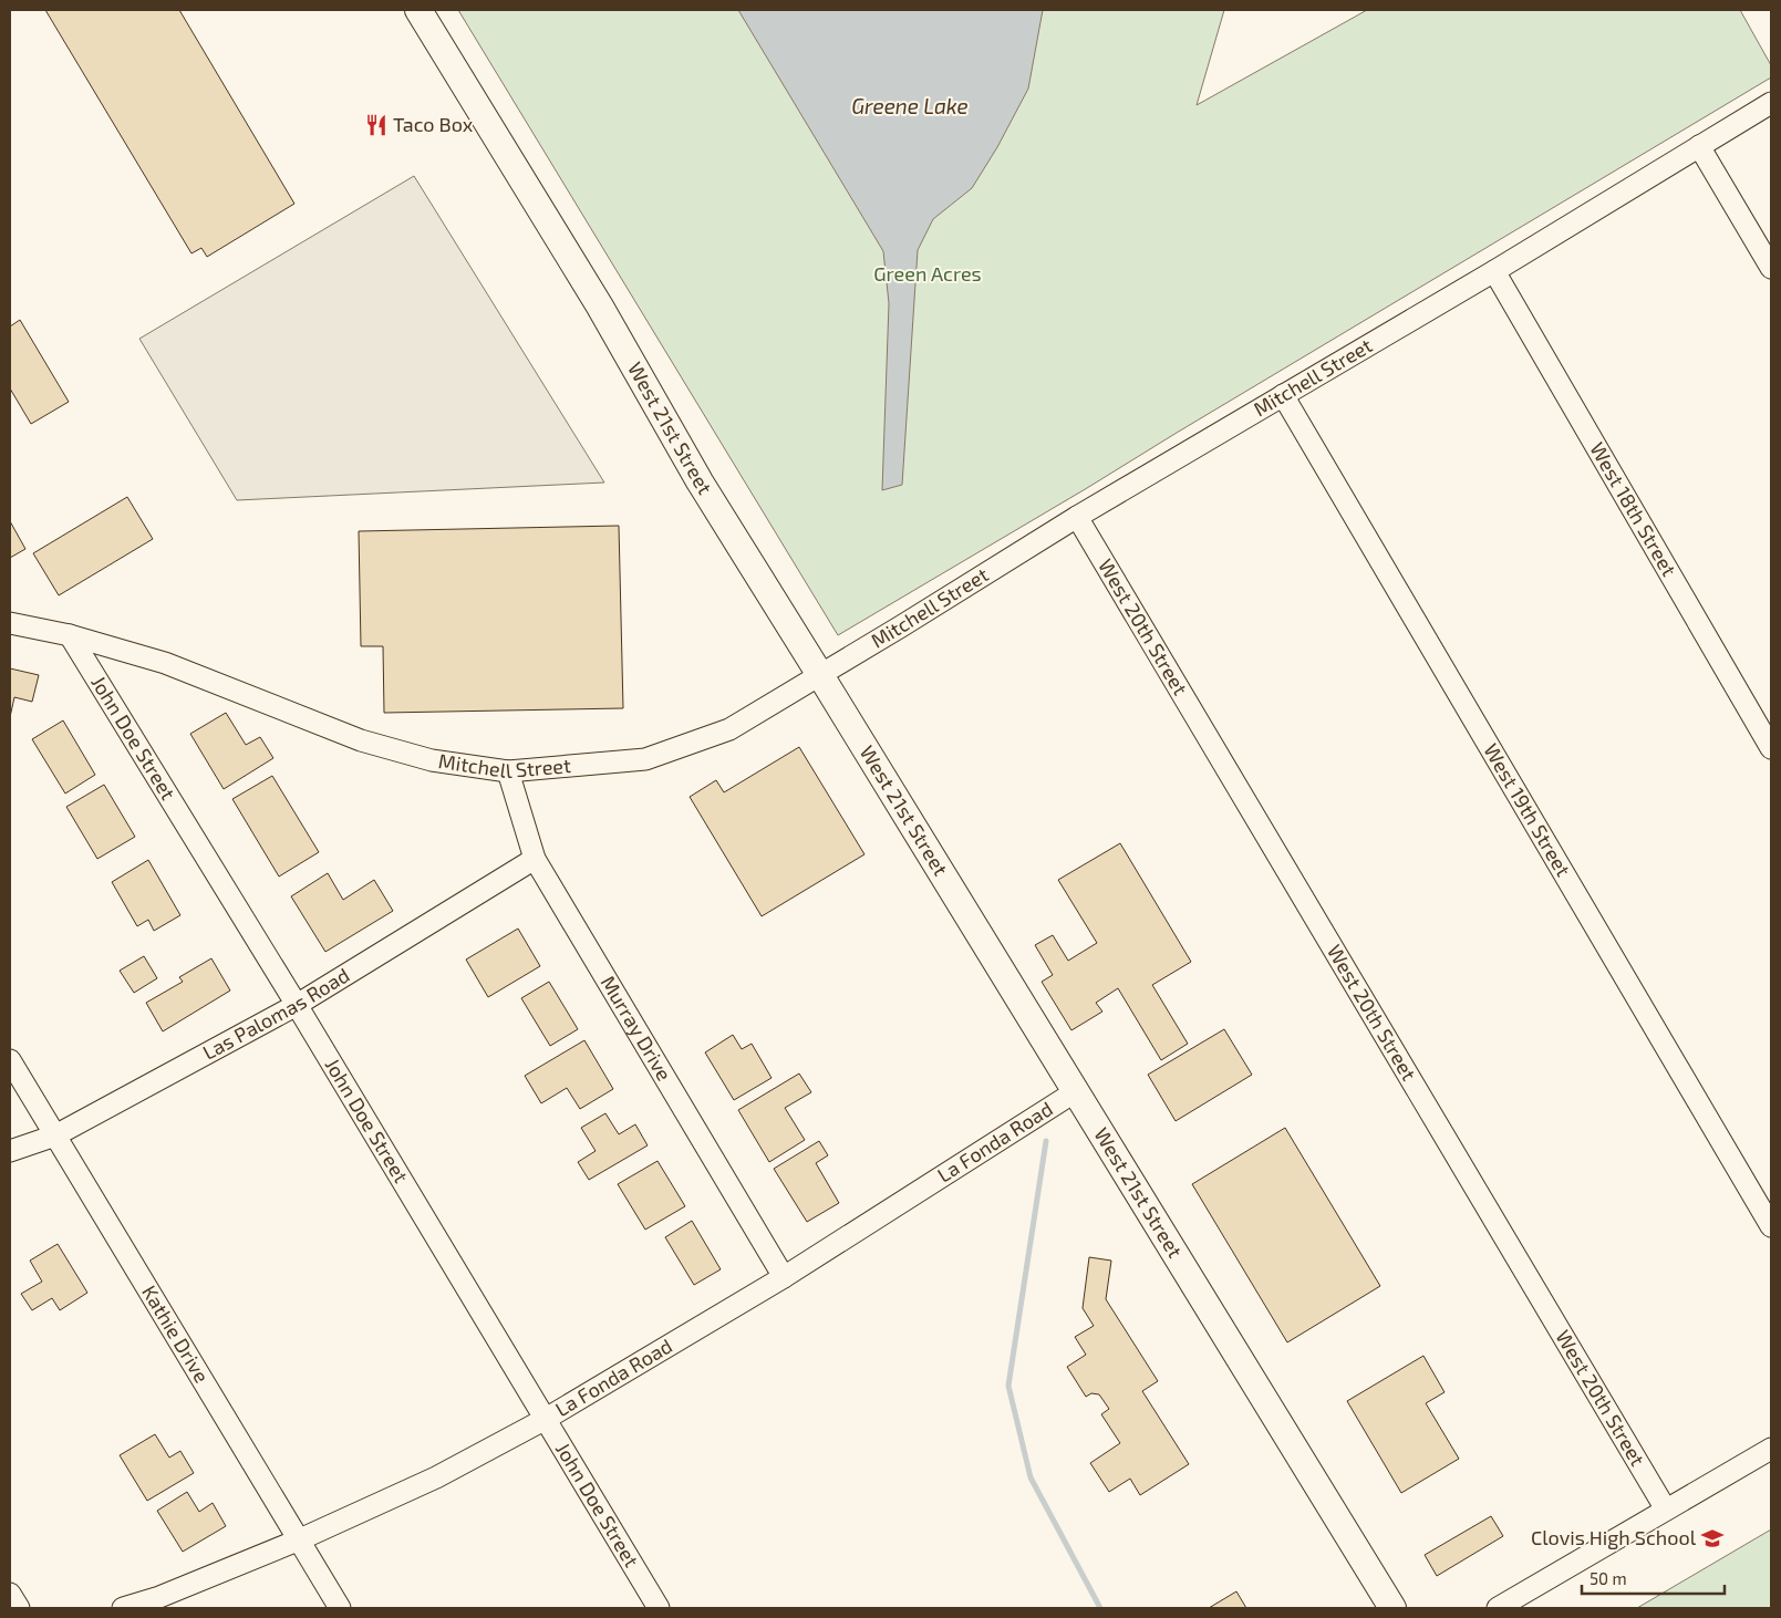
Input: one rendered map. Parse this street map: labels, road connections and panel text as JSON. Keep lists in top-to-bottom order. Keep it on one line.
{"streets":{"main road":["West 21st Street"],"street":["Mitchell Street","West 18th Street","West 20th Street","John Doe Street","West 19th Street","Las Palomas Road","Murray Drive","La Fonda Road","Kathie Drive"]},"crossings":[["Mitchell Street","West 21st Street"],["Mitchell Street","West 18th Street"],["Mitchell Street","West 20th Street"],["Mitchell Street","John Doe Street"],["Mitchell Street","West 19th Street"],["Mitchell Street","Murray Drive"],["West 21st Street","La Fonda Road"],["John Doe Street","Las Palomas Road"],["John Doe Street","La Fonda Road"],["Las Palomas Road","Murray Drive"],["Las Palomas Road","Kathie Drive"],["Murray Drive","La Fonda Road"],["La Fonda Road","Kathie Drive"]],"water":["Greene Lake"],"parks":["Green Acres"],"places":{"restaurant":["Taco Box"],"school or university":["Clovis High School"]},"scale_bar":"50 m"}
